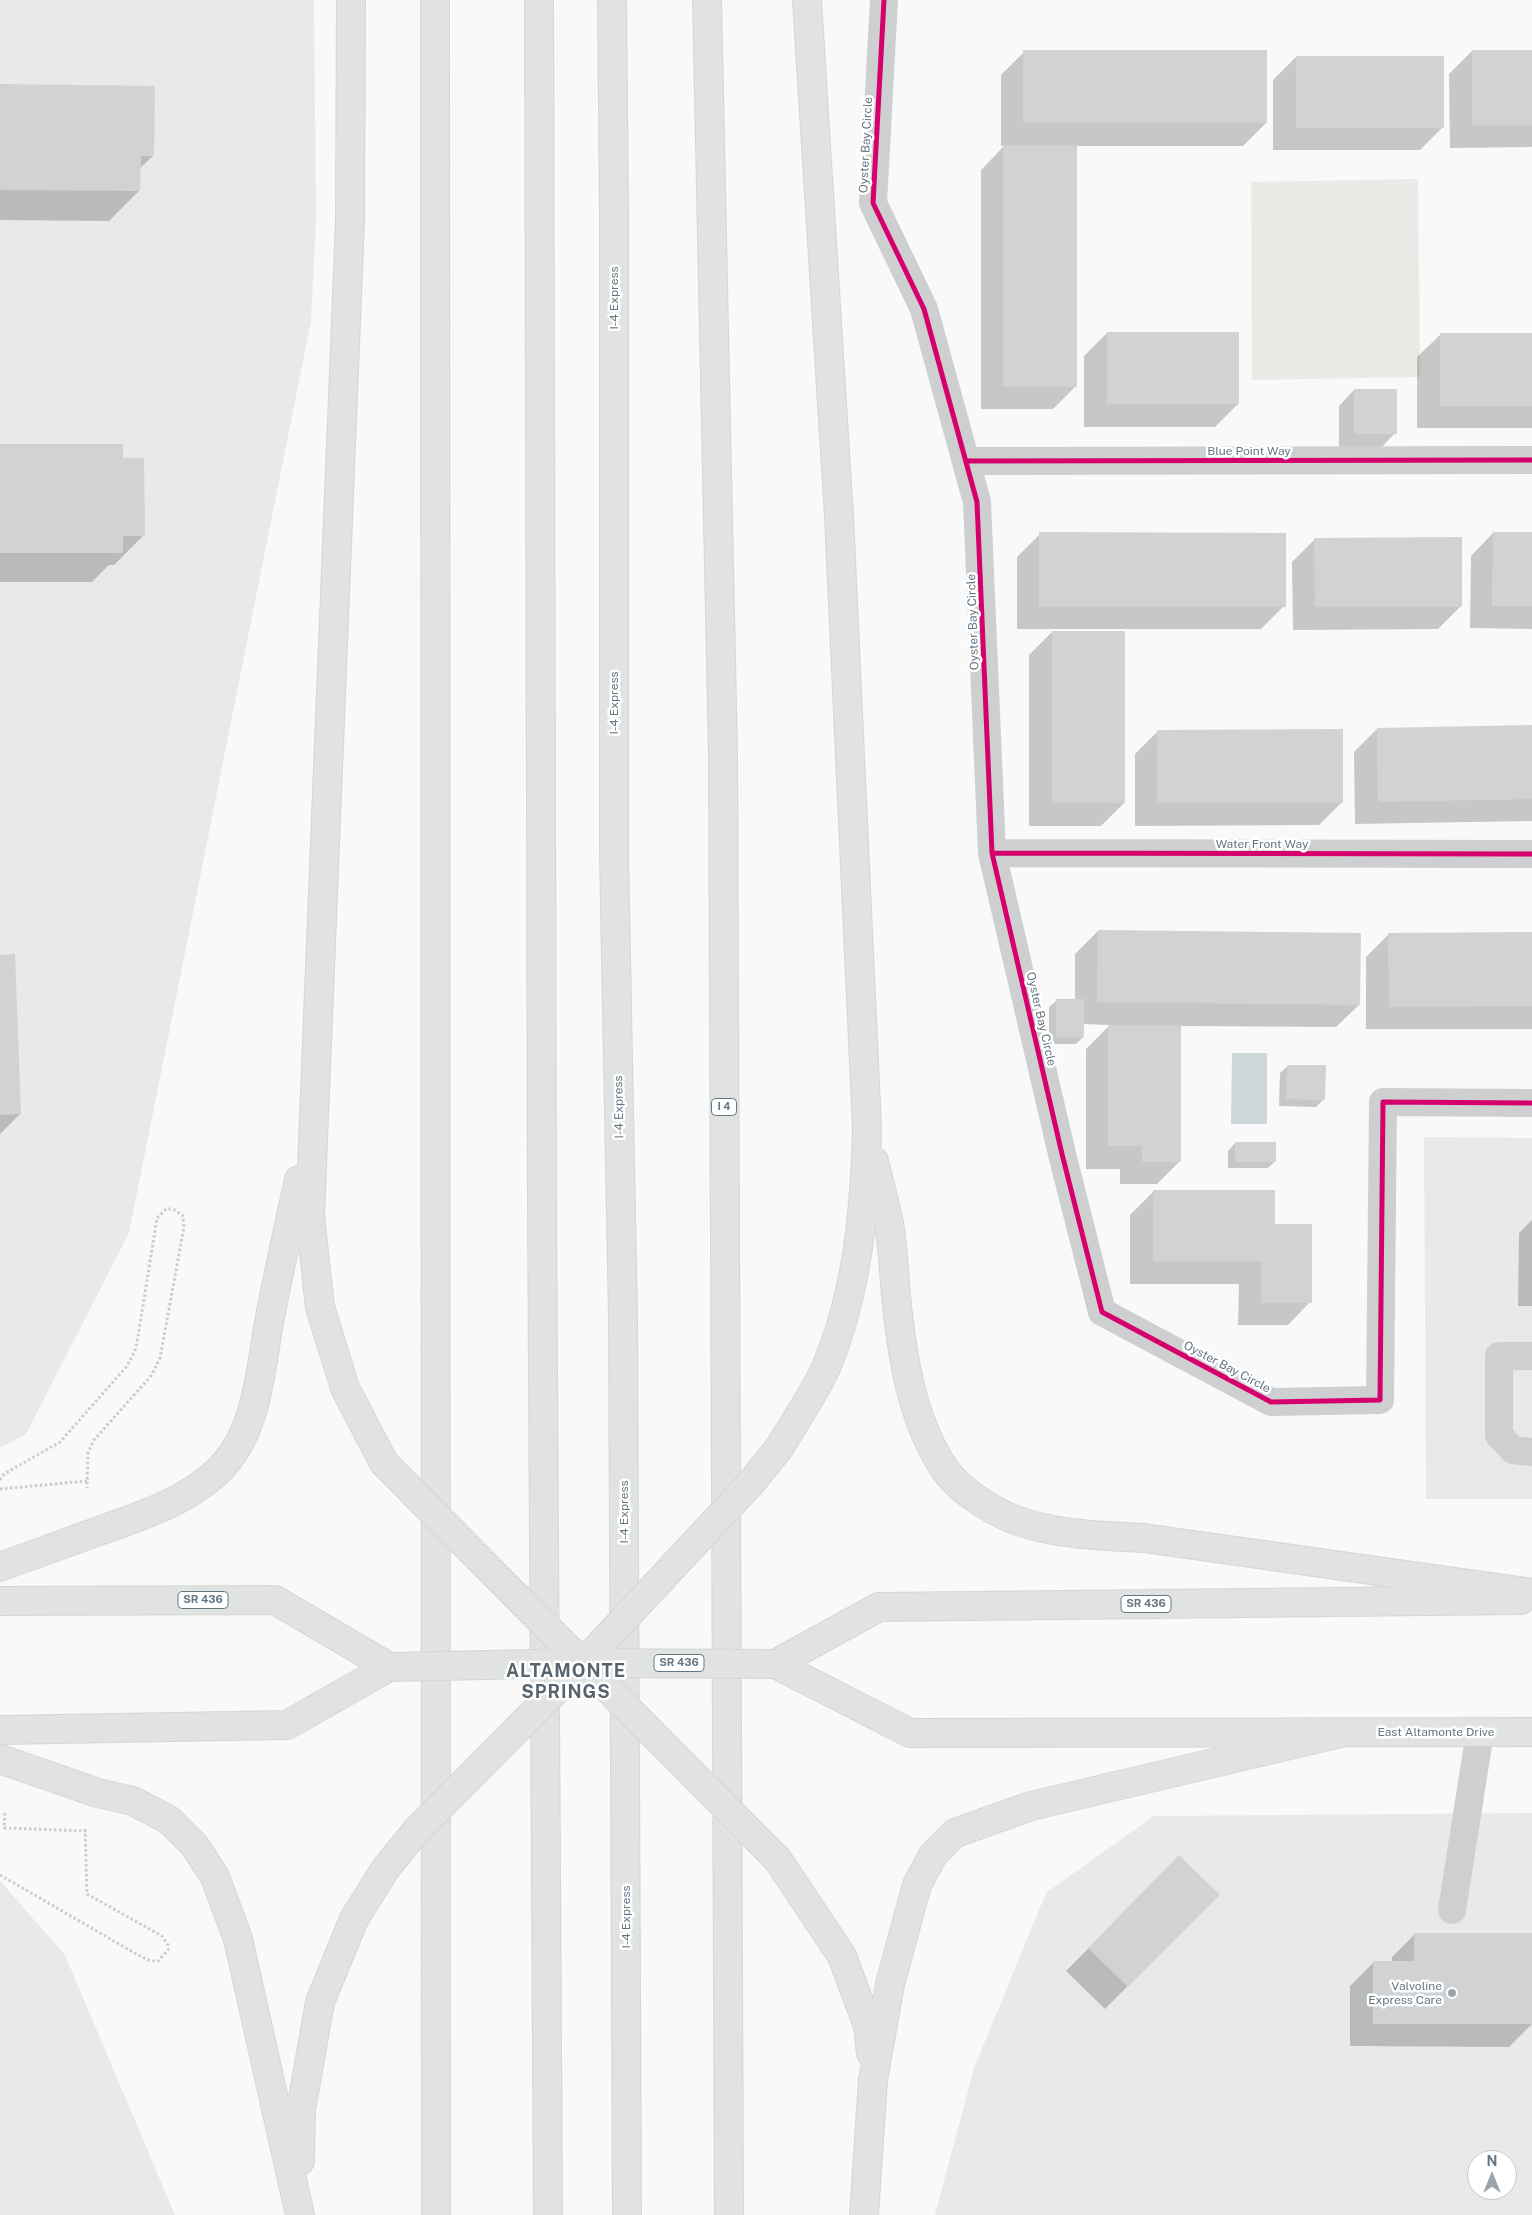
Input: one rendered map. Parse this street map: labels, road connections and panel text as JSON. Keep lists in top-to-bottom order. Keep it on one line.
{"streets":{"main road":["I-4 Express","I 4","SR 436","East Altamonte Drive"],"street":["Oyster Bay Circle","Blue Point Way","Water Front Way"]},"crossings":[["Oyster Bay Circle","Blue Point Way"],["Oyster Bay Circle","Water Front Way"],["SR 436","East Altamonte Drive"]],"districts":["ALTAMONTE SPRINGS"],"places":["Valvoline Express Care"],"north":"top"}
